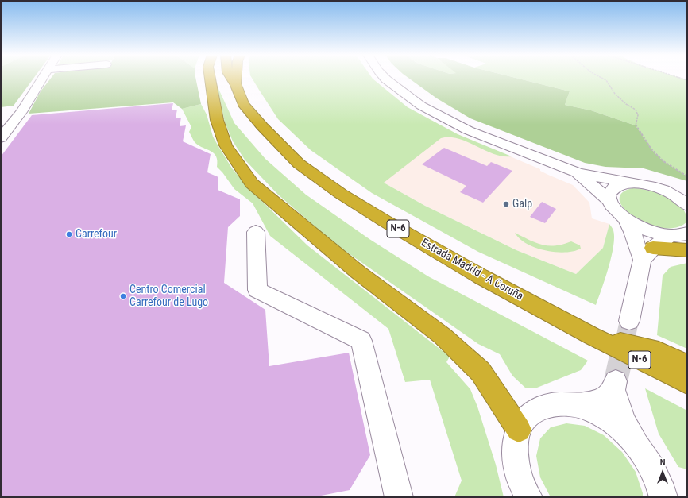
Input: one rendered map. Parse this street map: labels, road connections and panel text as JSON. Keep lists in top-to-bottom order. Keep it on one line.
{"streets":{"highway":["N-6","Estrada Madrid - A Coruña"]},"places":["Galp","Carrefour","Centro Comercial Carrefour de Lugo"],"north":"top"}
